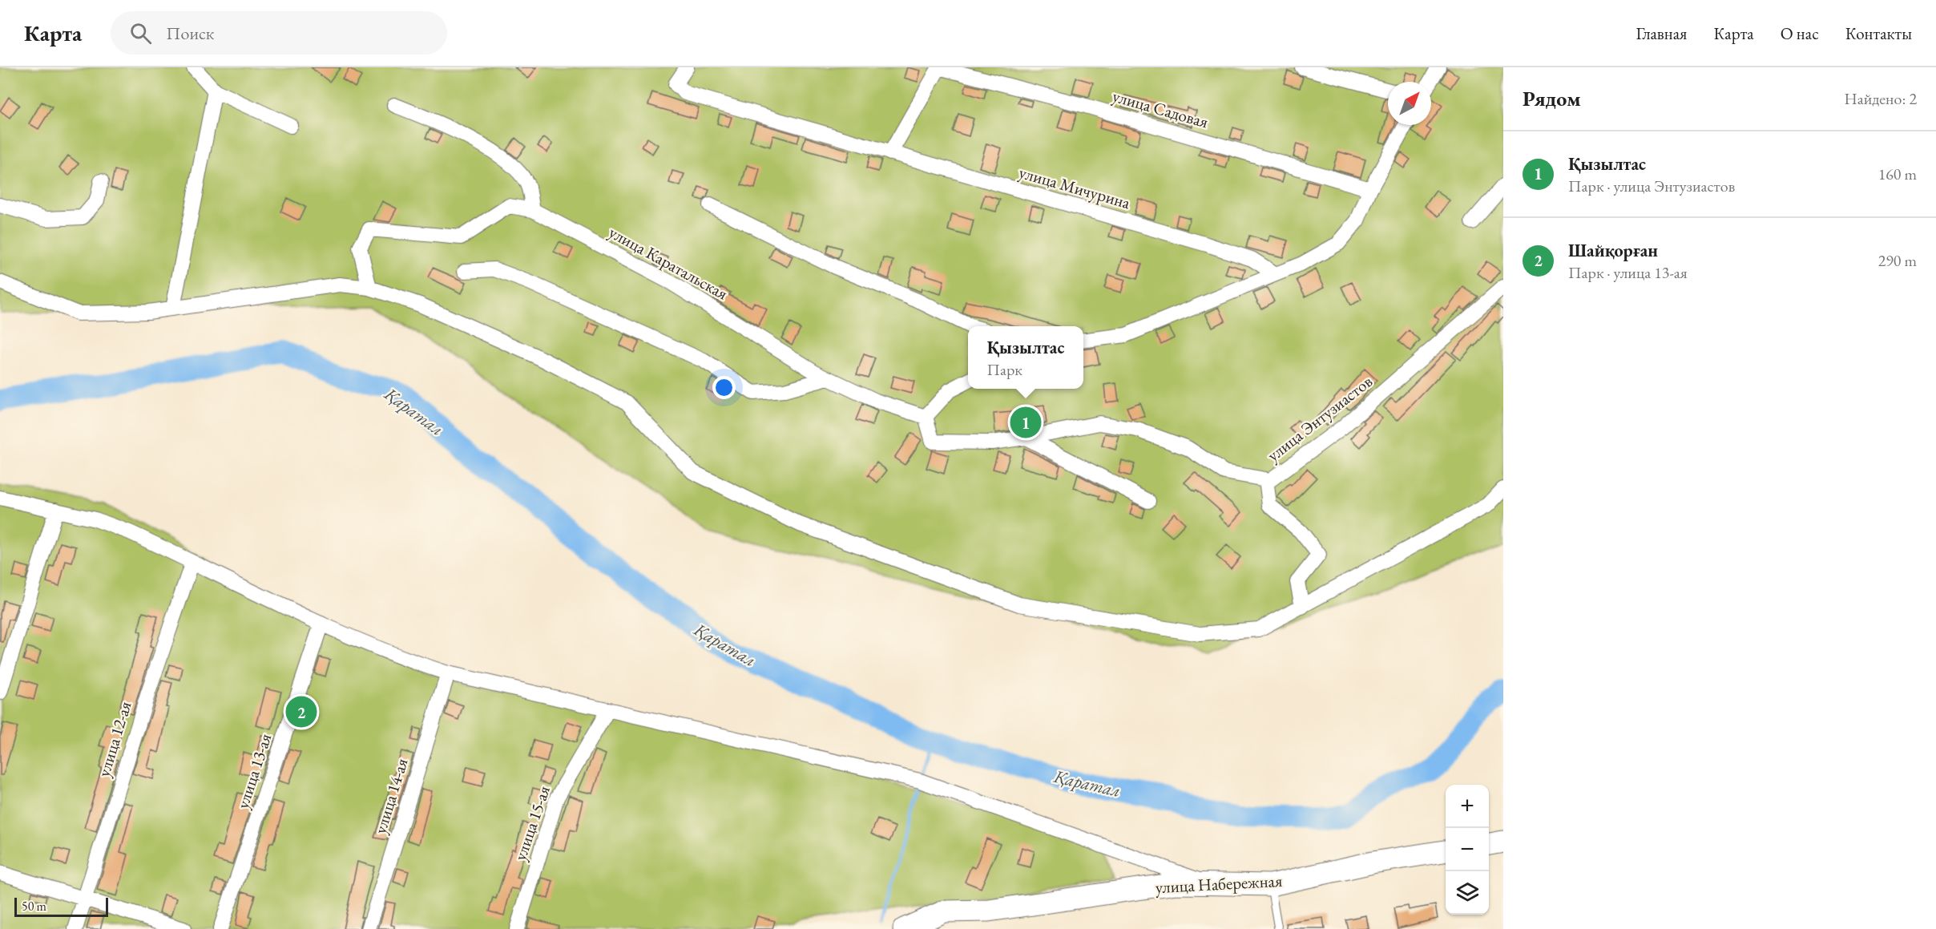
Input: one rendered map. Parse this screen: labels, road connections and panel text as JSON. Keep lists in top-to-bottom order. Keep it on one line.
{"streets":{"street":["улица Садовая","улица Мичурина","улица Каратальская","улица Энтузиастов","улица 12-ая","улица 13-ая","улица 14-ая","улица 15-ая","улица Набережная"]},"crossings":[["улица Каратальская","улица Энтузиастов"]],"water":["Қаратал"],"scale_bar":"50 m","north":"top right","page":{"header":"Карта","search":"Поиск","nav":["Главная","Карта","О нас","Контакты"],"heading":["Рядом","Найдено: 2"],"list":[{"mark":"1","name":"Қызылтас","note":"Парк · улица Энтузиастов","value":"160 m"},{"mark":"2","name":"Шайқорған","note":"Парк · улица 13-ая","value":"290 m"}],"popup":["Қызылтас","Парк"],"pins":["1","2"],"map_buttons":["+","−"],"scale":"50 m"}}
